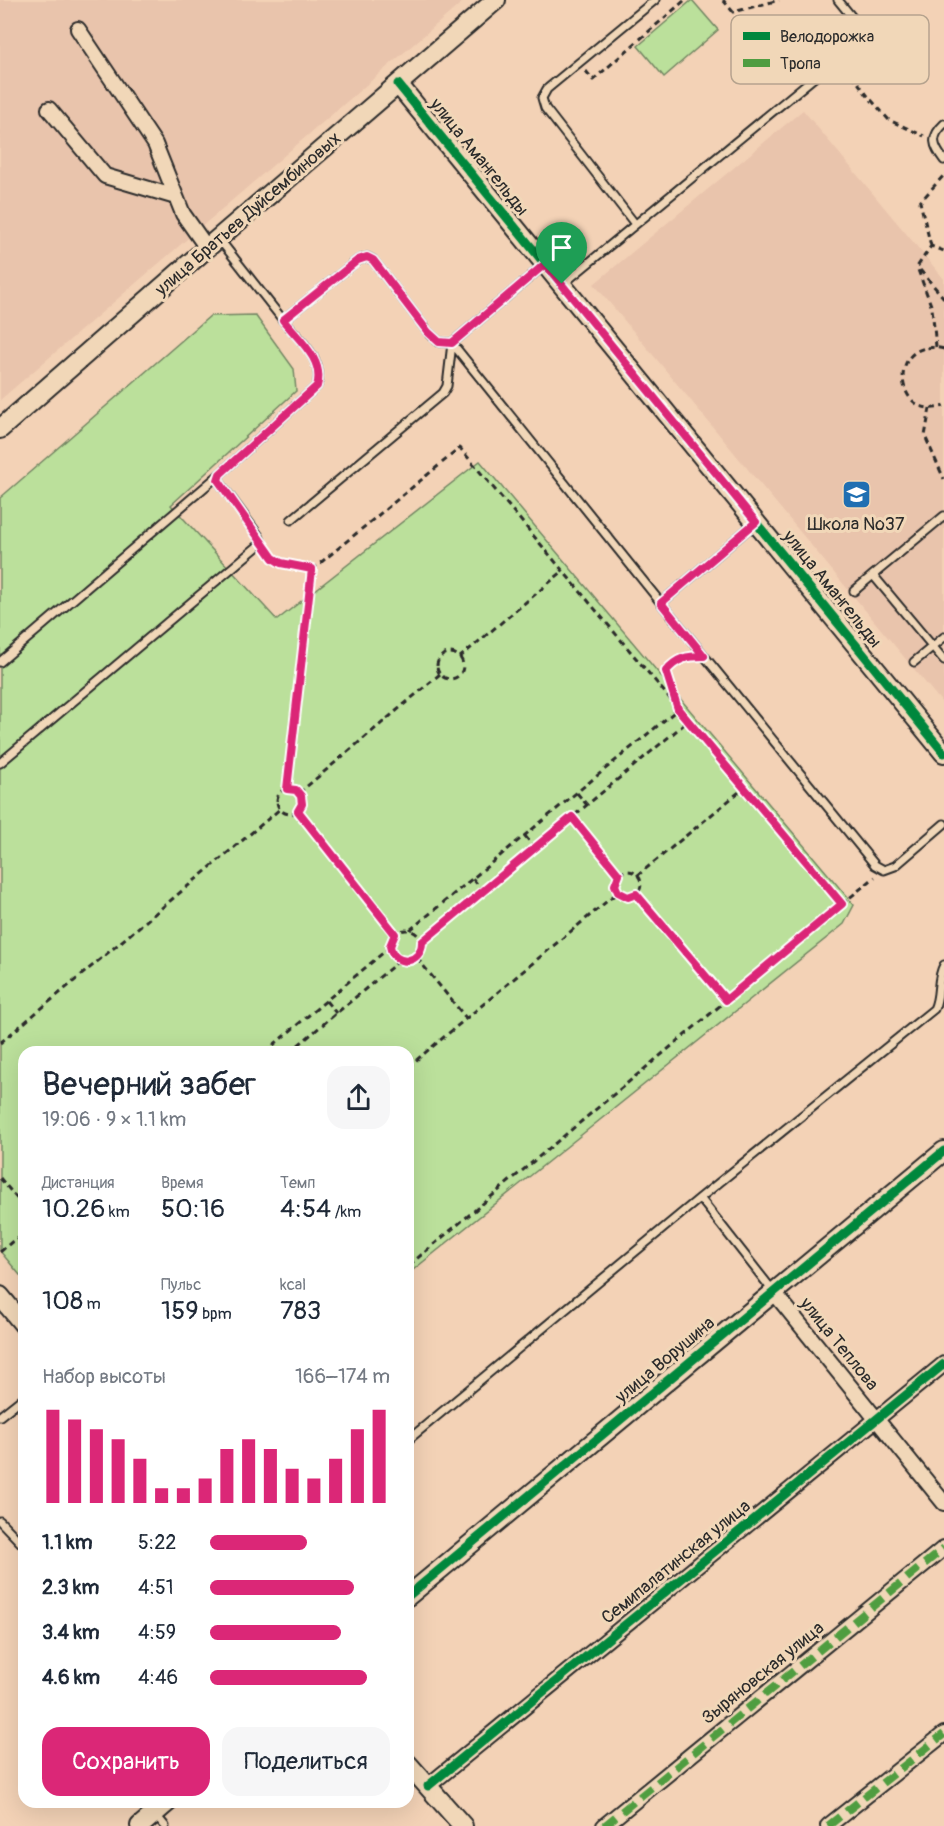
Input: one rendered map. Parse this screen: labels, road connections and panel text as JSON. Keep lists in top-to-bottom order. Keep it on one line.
{"streets":{"street":["улица Амангельды","улица Братьев Дуйсембиновых","улица Теплова","улица Ворушина","Семипалатинская улица","Зыряновская улица"]},"crossings":[["улица Амангельды","улица Братьев Дуйсембиновых"],["улица Теплова","улица Ворушина"],["улица Теплова","Семипалатинская улица"]],"places":{"school or university":["Школа №37"]},"legend":["Велодорожка","Тропа"],"page":{"heading":["Вечерний забег","19:06 · 9 × 1.1 km"],"stats":[["Дистанция","10.26 km"],["Время","50:16"],["Темп","4:54 /km"],["108 m"],["Пульс","159 bpm"],["kcal","783"]],"chart":["Набор высоты","166–174 m"],"list":[{"name":"1.1 km","note":"5:22"},{"name":"2.3 km","note":"4:51"},{"name":"3.4 km","note":"4:59"},{"name":"4.6 km","note":"4:46"}],"buttons":["Сохранить","Поделиться"]}}
